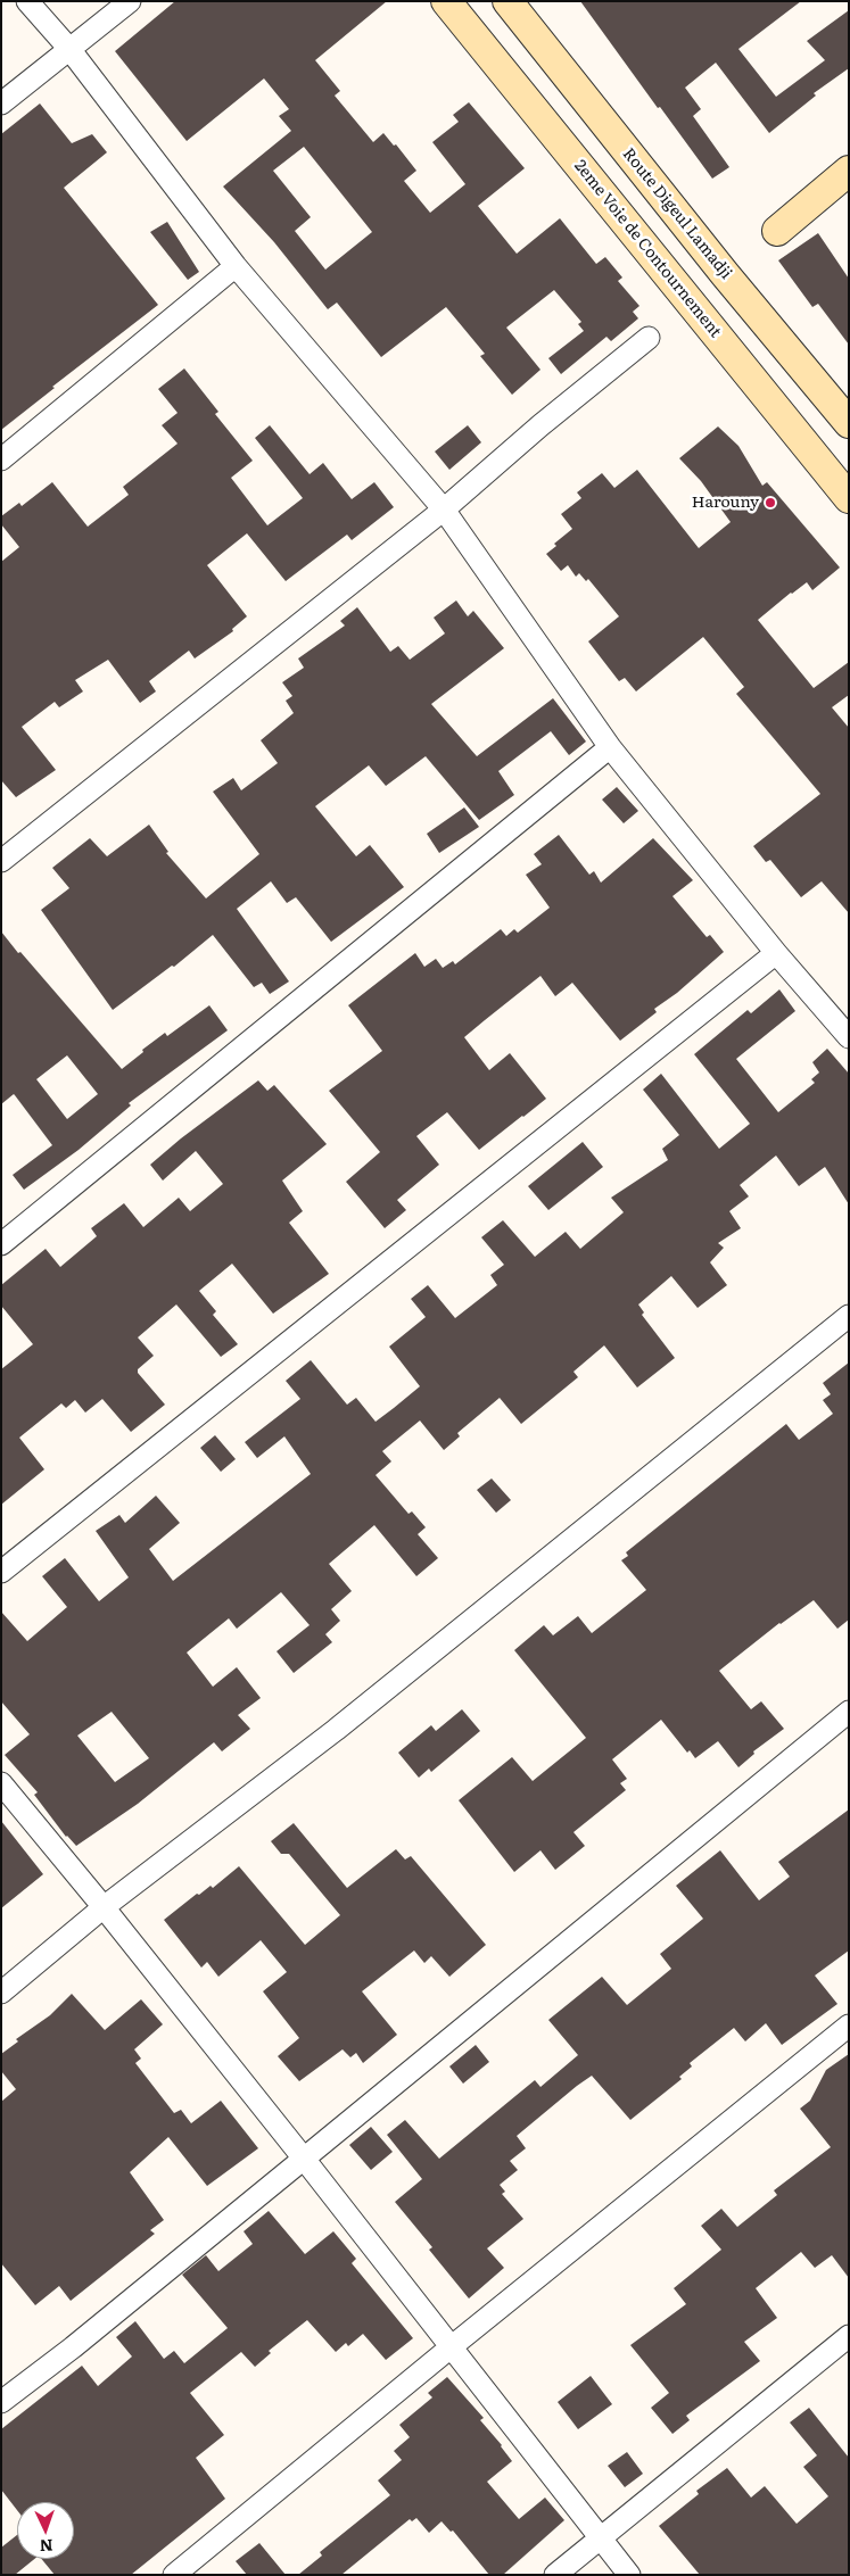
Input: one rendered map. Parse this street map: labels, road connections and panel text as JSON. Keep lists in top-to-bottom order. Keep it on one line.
{"streets":{"main road":["Route Digeul Lamadji","2eme Voie de Contournement"]},"places":["Harouny"],"north":"bottom"}
